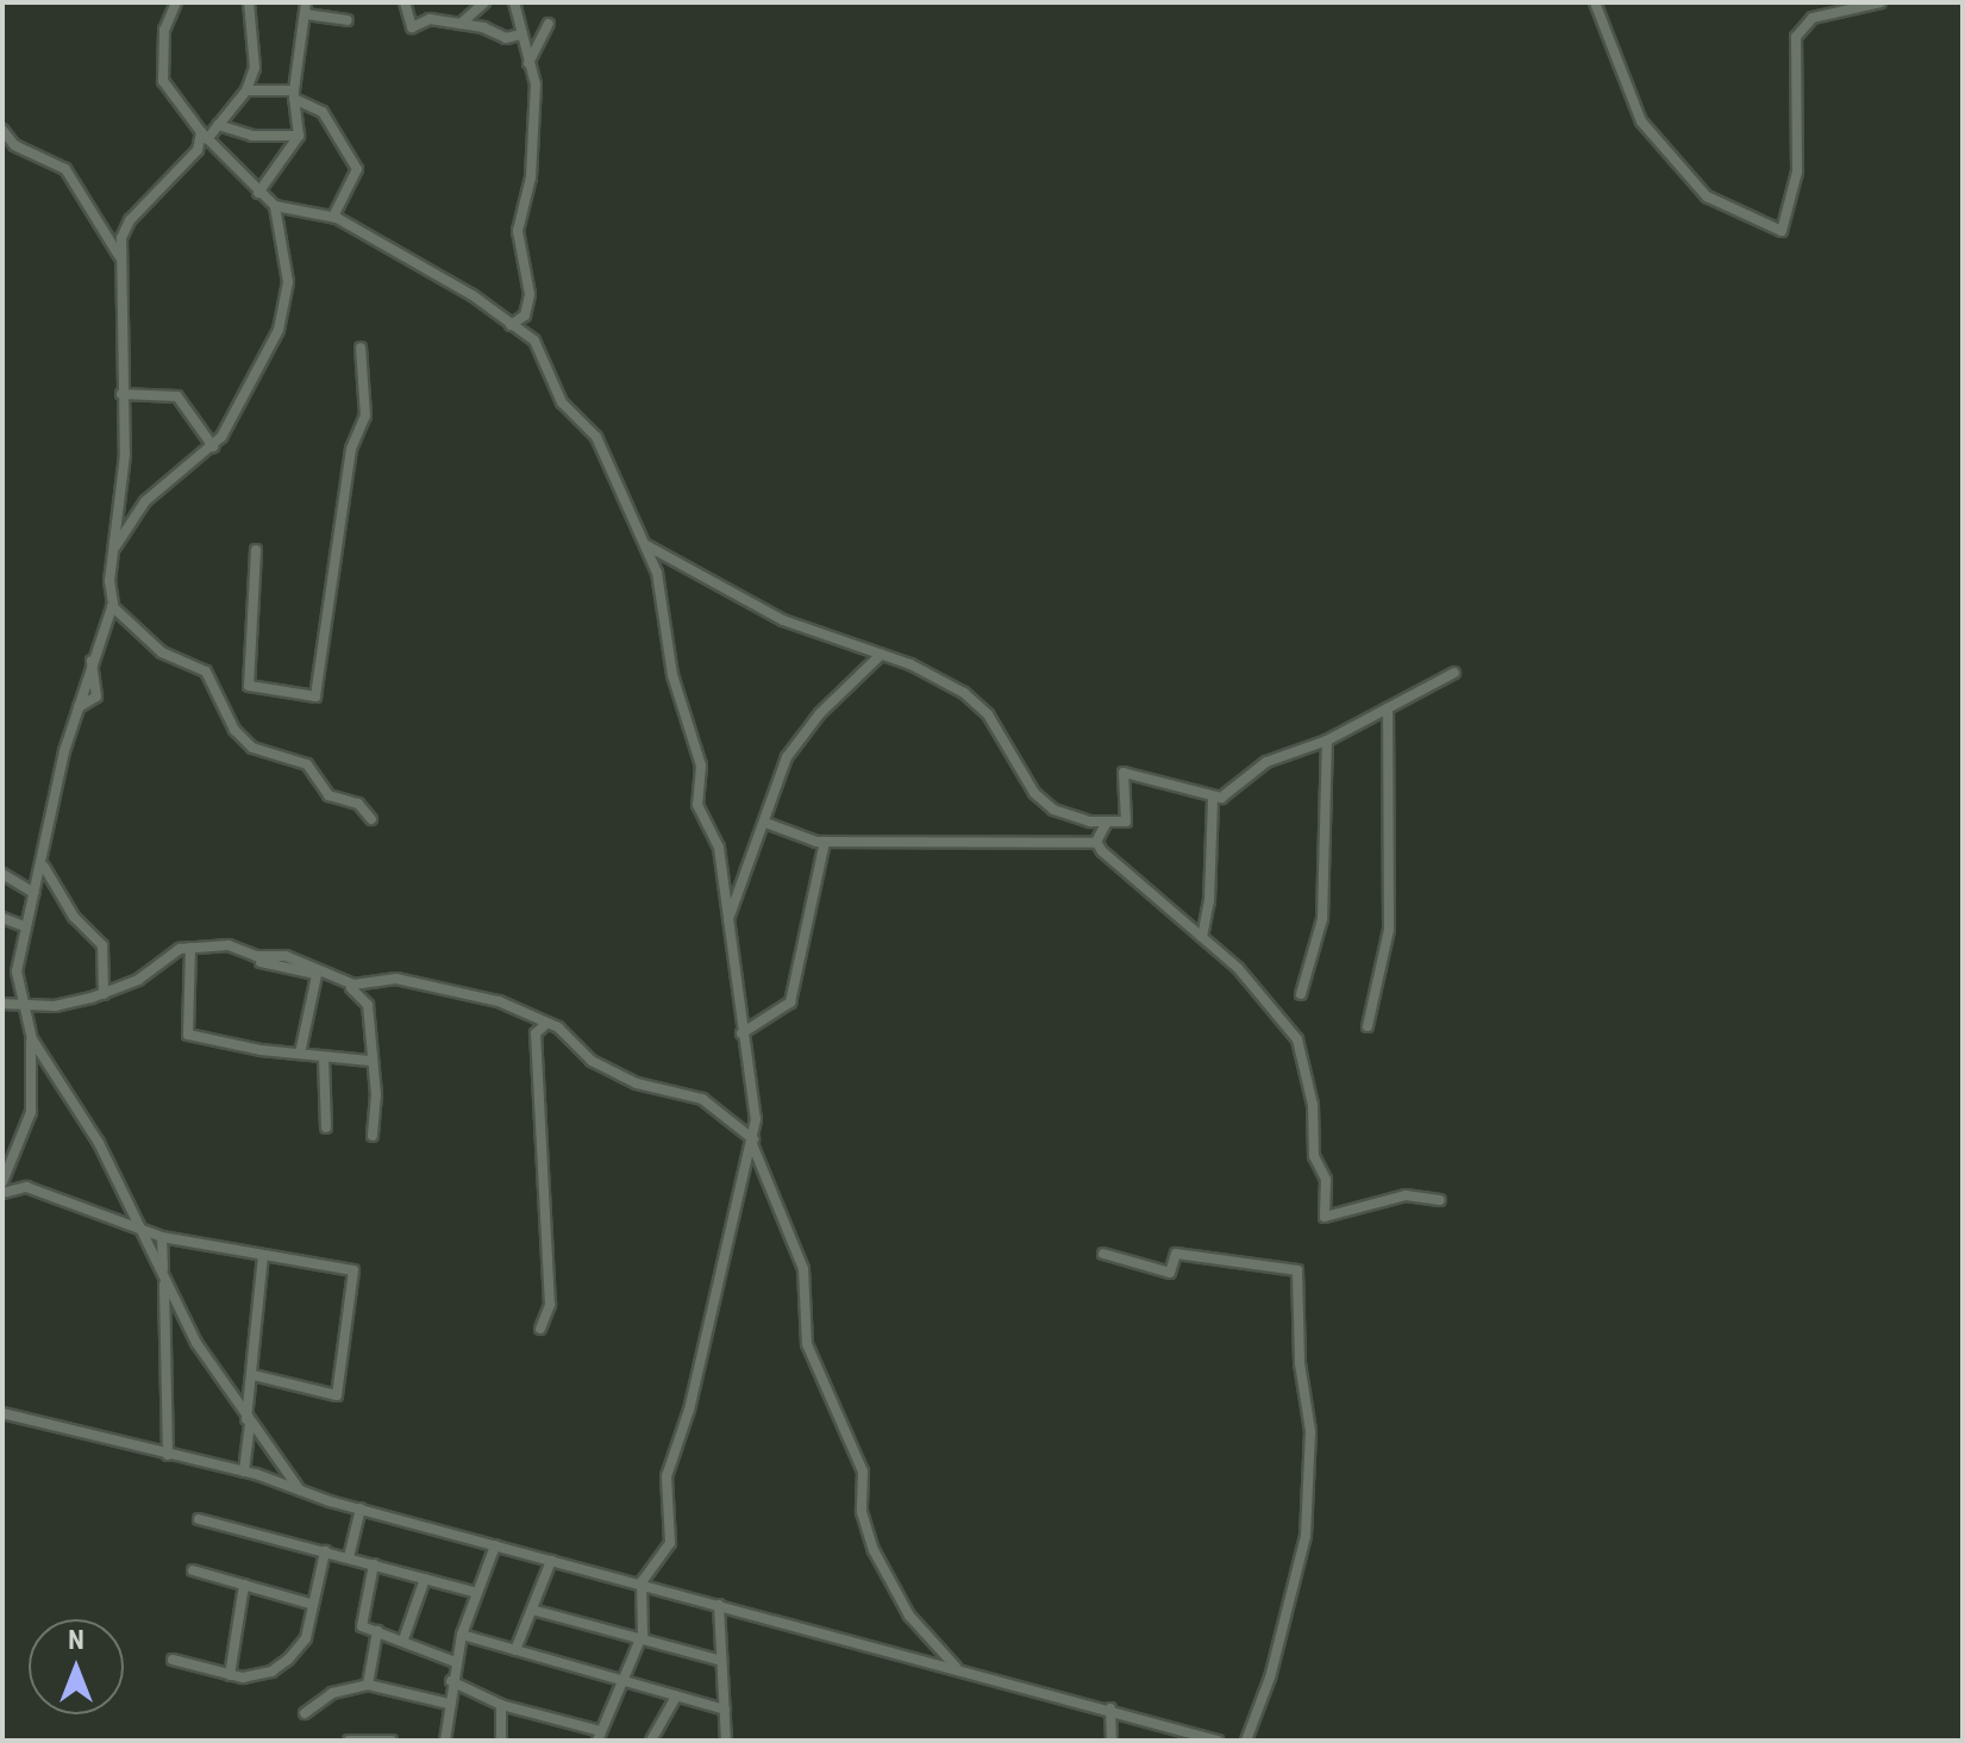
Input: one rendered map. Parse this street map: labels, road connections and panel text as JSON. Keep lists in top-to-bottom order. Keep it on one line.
{"north":"top"}
